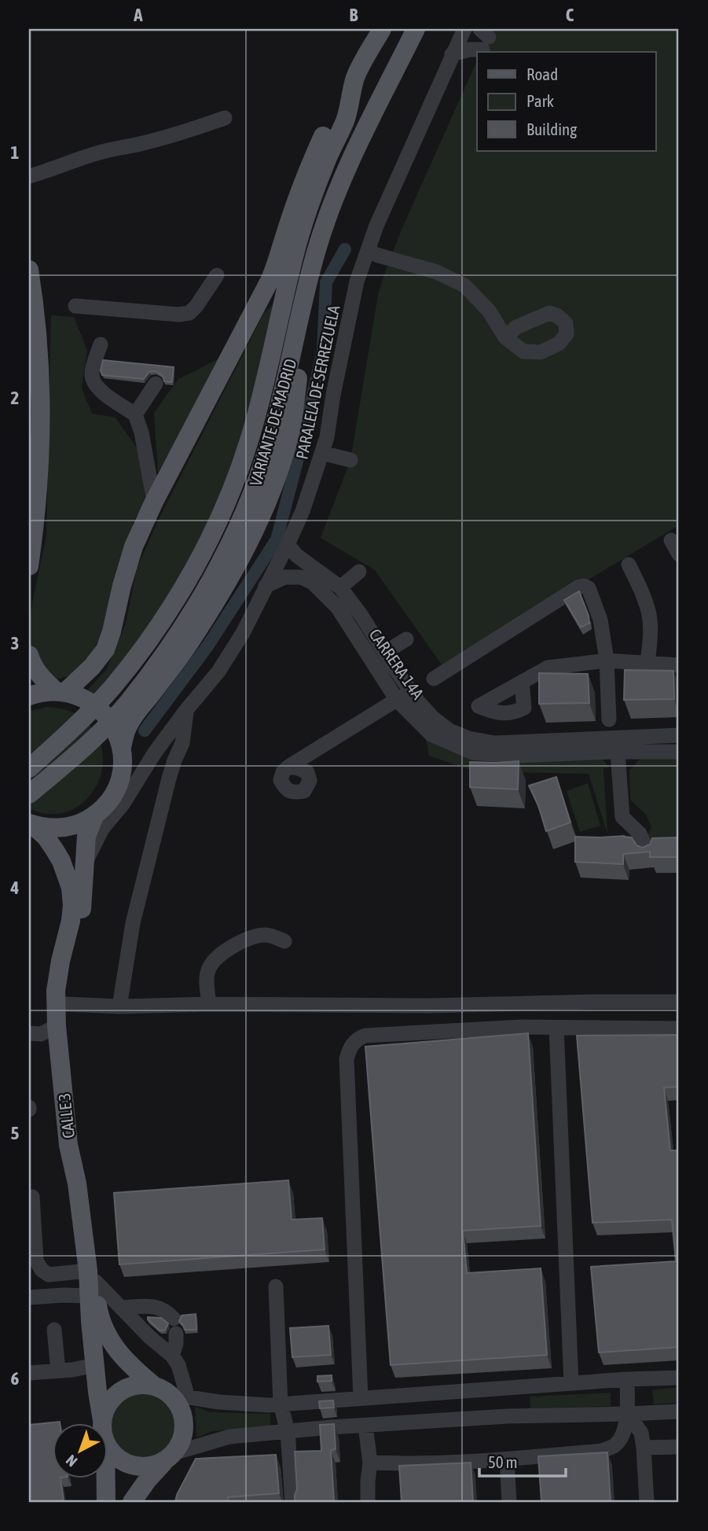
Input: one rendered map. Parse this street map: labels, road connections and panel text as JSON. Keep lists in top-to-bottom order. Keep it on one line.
{"streets":{"main road":["VARIANTE DE MADRID","CALLE 3"],"street":["PARALELA DE SERREZUELA","CARRERA 14A"]},"crossings":[["PARALELA DE SERREZUELA","CARRERA 14A"],["PARALELA DE SERREZUELA","CALLE 3"]],"legend":["Road","Park","Building"],"scale_bar":"50 m","north":"bottom left","grid":{"columns":["A","B","C"],"rows":["1","2","3","4","5","6"]}}
